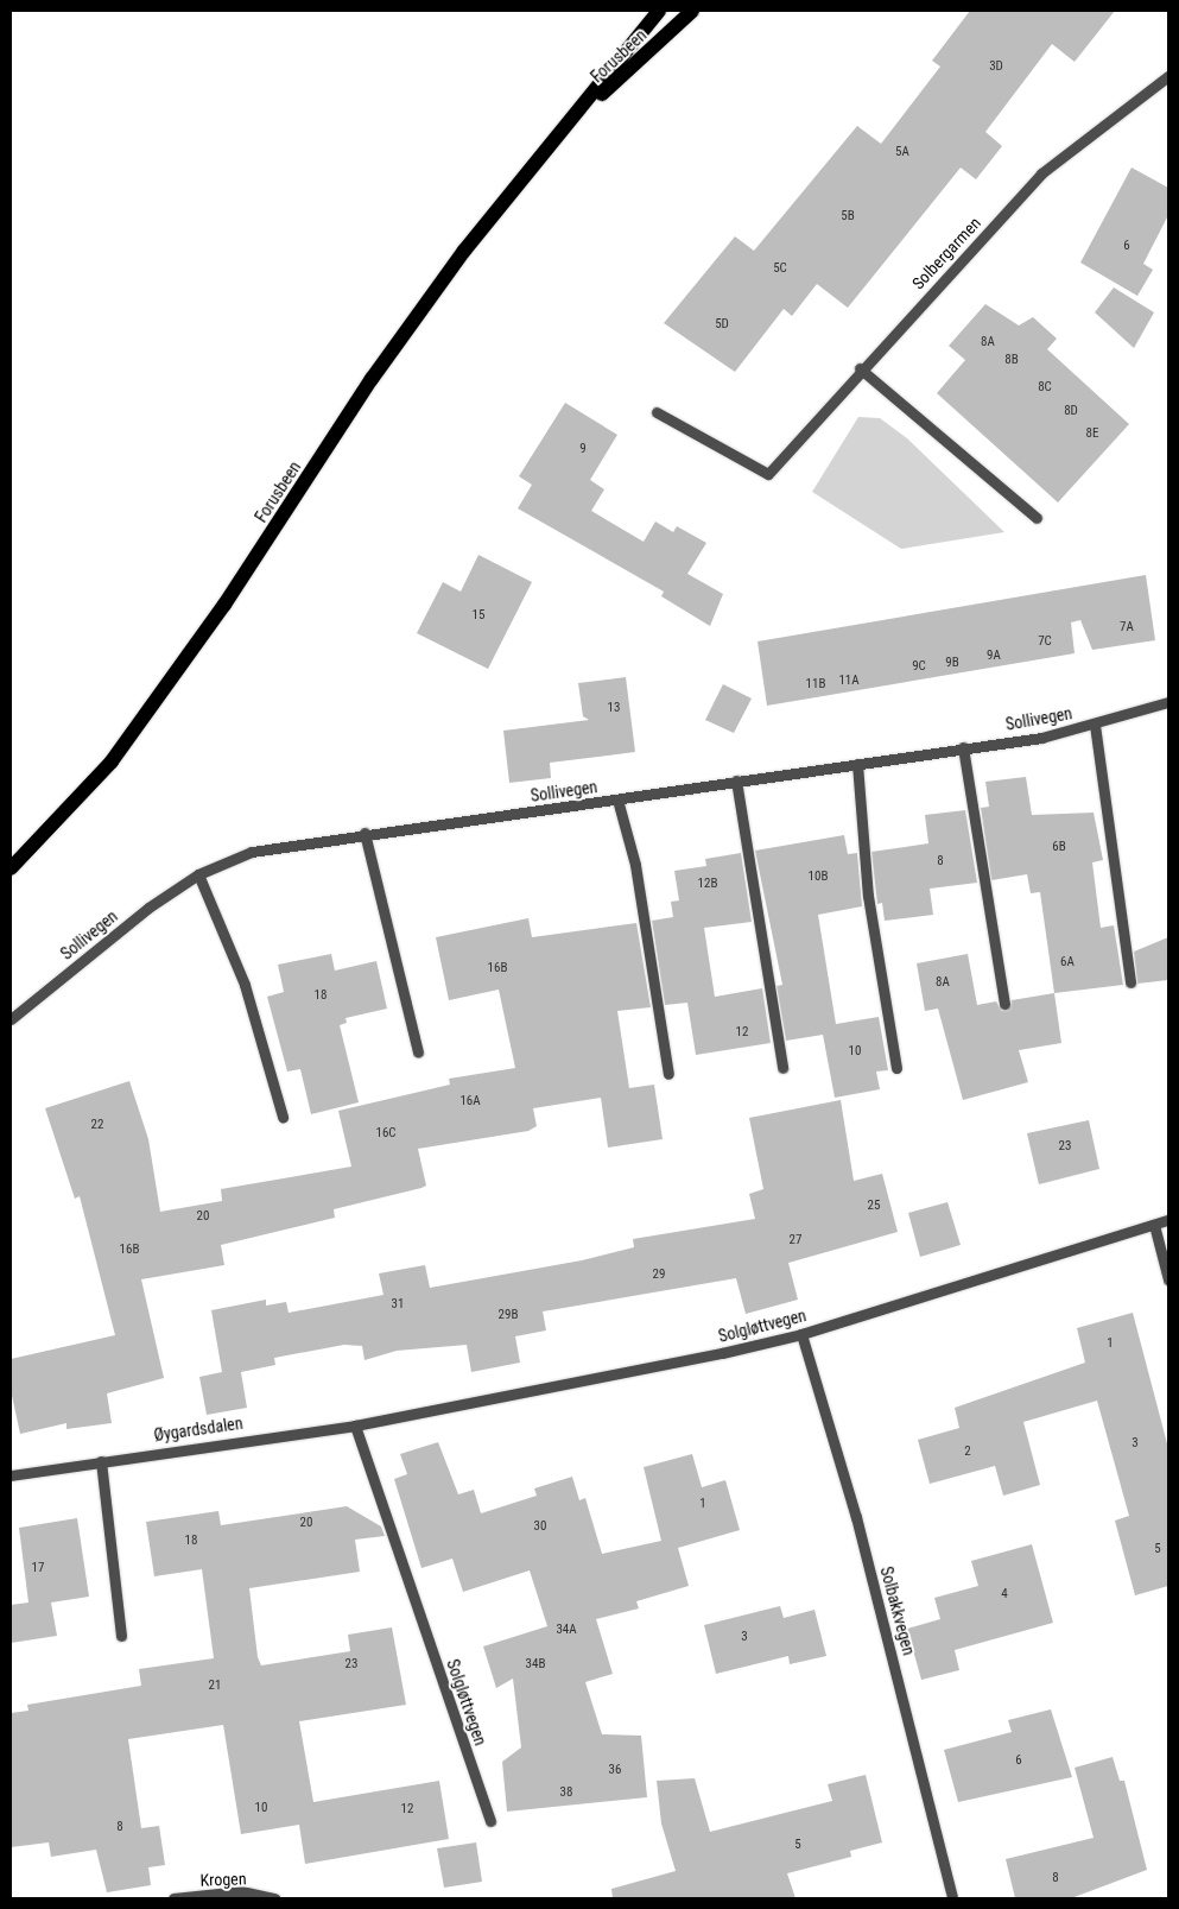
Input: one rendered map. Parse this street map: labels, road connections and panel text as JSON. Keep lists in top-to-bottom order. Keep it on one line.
{"streets":{"main road":["Forusbeen"],"street":["Solbergarmen","Sollivegen","Solgløttvegen","Øygardsdalen","Solbakkvegen","Krogen"]},"crossings":[["Solgløttvegen","Øygardsdalen"],["Solgløttvegen","Solbakkvegen"]],"house_numbers":["3D","5A","5B","6","5C","5D","8A","8B","8C","8D","8E","9","15","7A","7C","9A","9B","9C","11A","11B","13","6B","8","10B","12B","6A","16B","8A","18","12","10","16A","22","16C","23","25","20","27","16B","29","31","29B","1","3","2","1","20","30","18","5","17","4","34A","3","23","34B","21","6","36","38","10","12","8","5","8"]}
